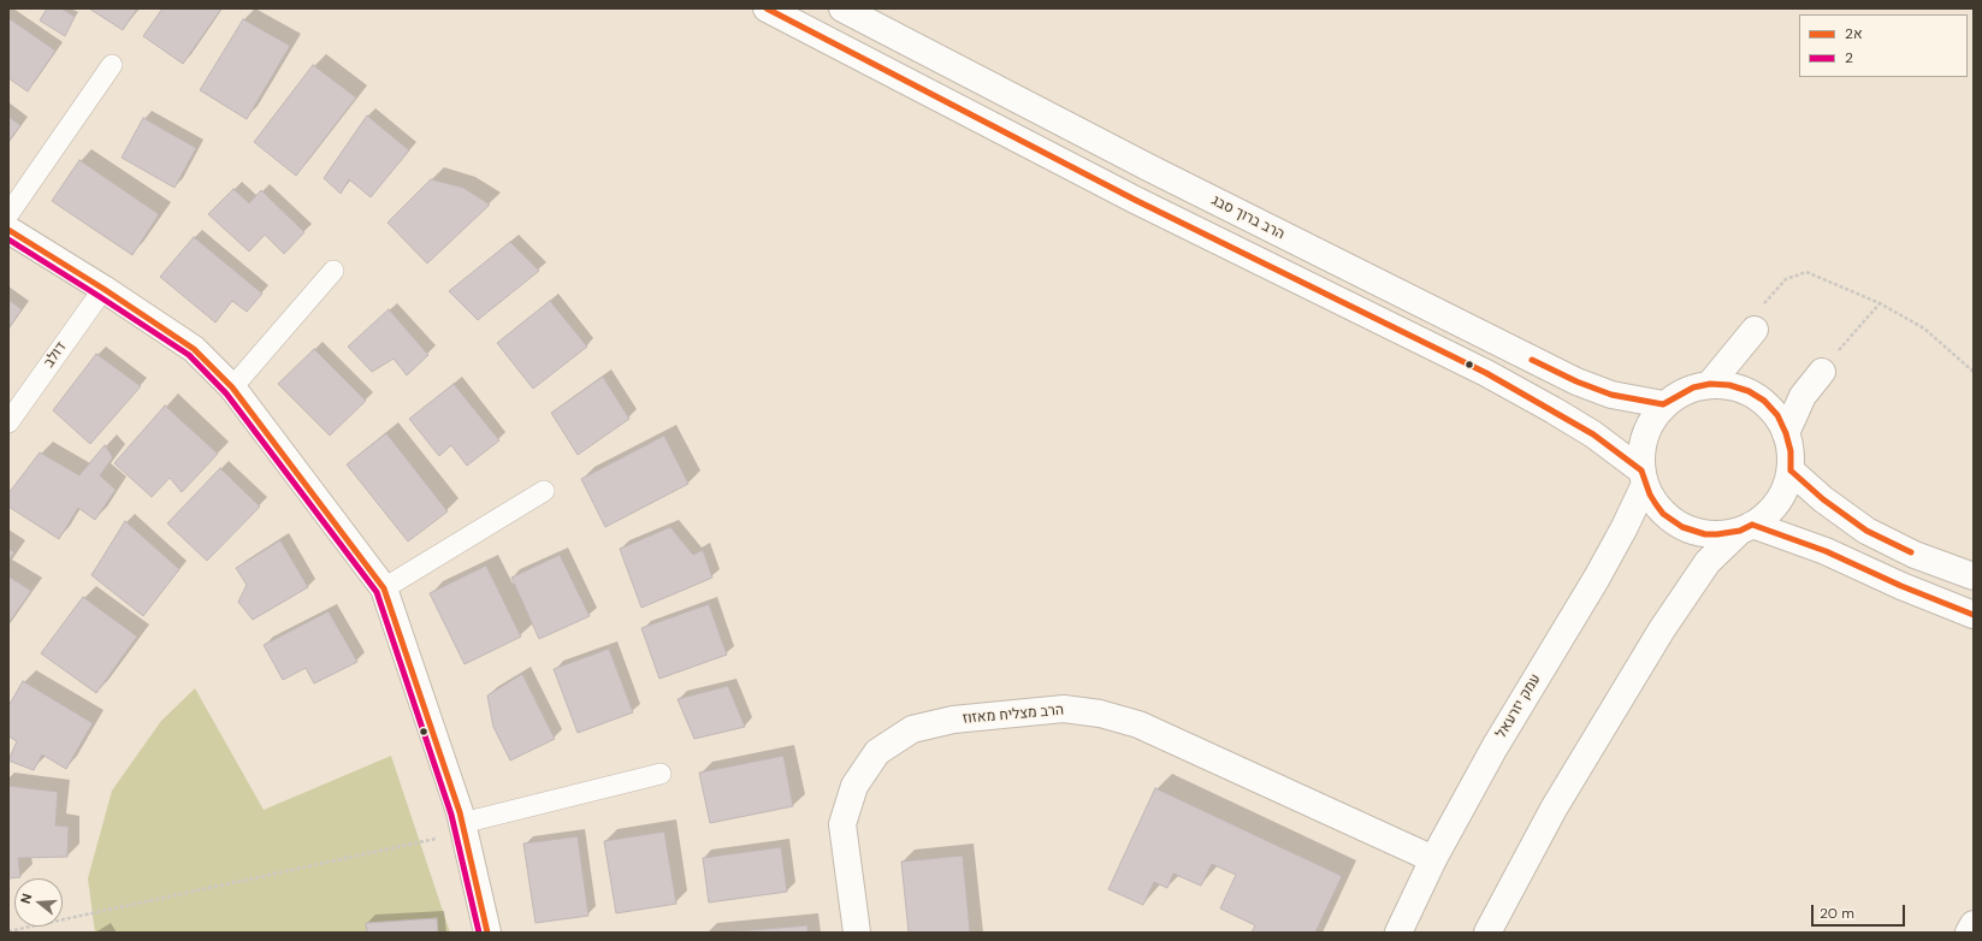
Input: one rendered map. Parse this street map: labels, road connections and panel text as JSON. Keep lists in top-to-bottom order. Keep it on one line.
{"streets":{"street":["הרב ברוך סבג","דולב","עמק יזרעאל","הרב מצליח מאזוז"]},"crossings":[["הרב ברוך סבג","עמק יזרעאל"],["עמק יזרעאל","הרב מצליח מאזוז"]],"lines":["transit line 2א","transit line 2"],"legend":["2א","2"],"scale_bar":"20 m","north":"left"}
